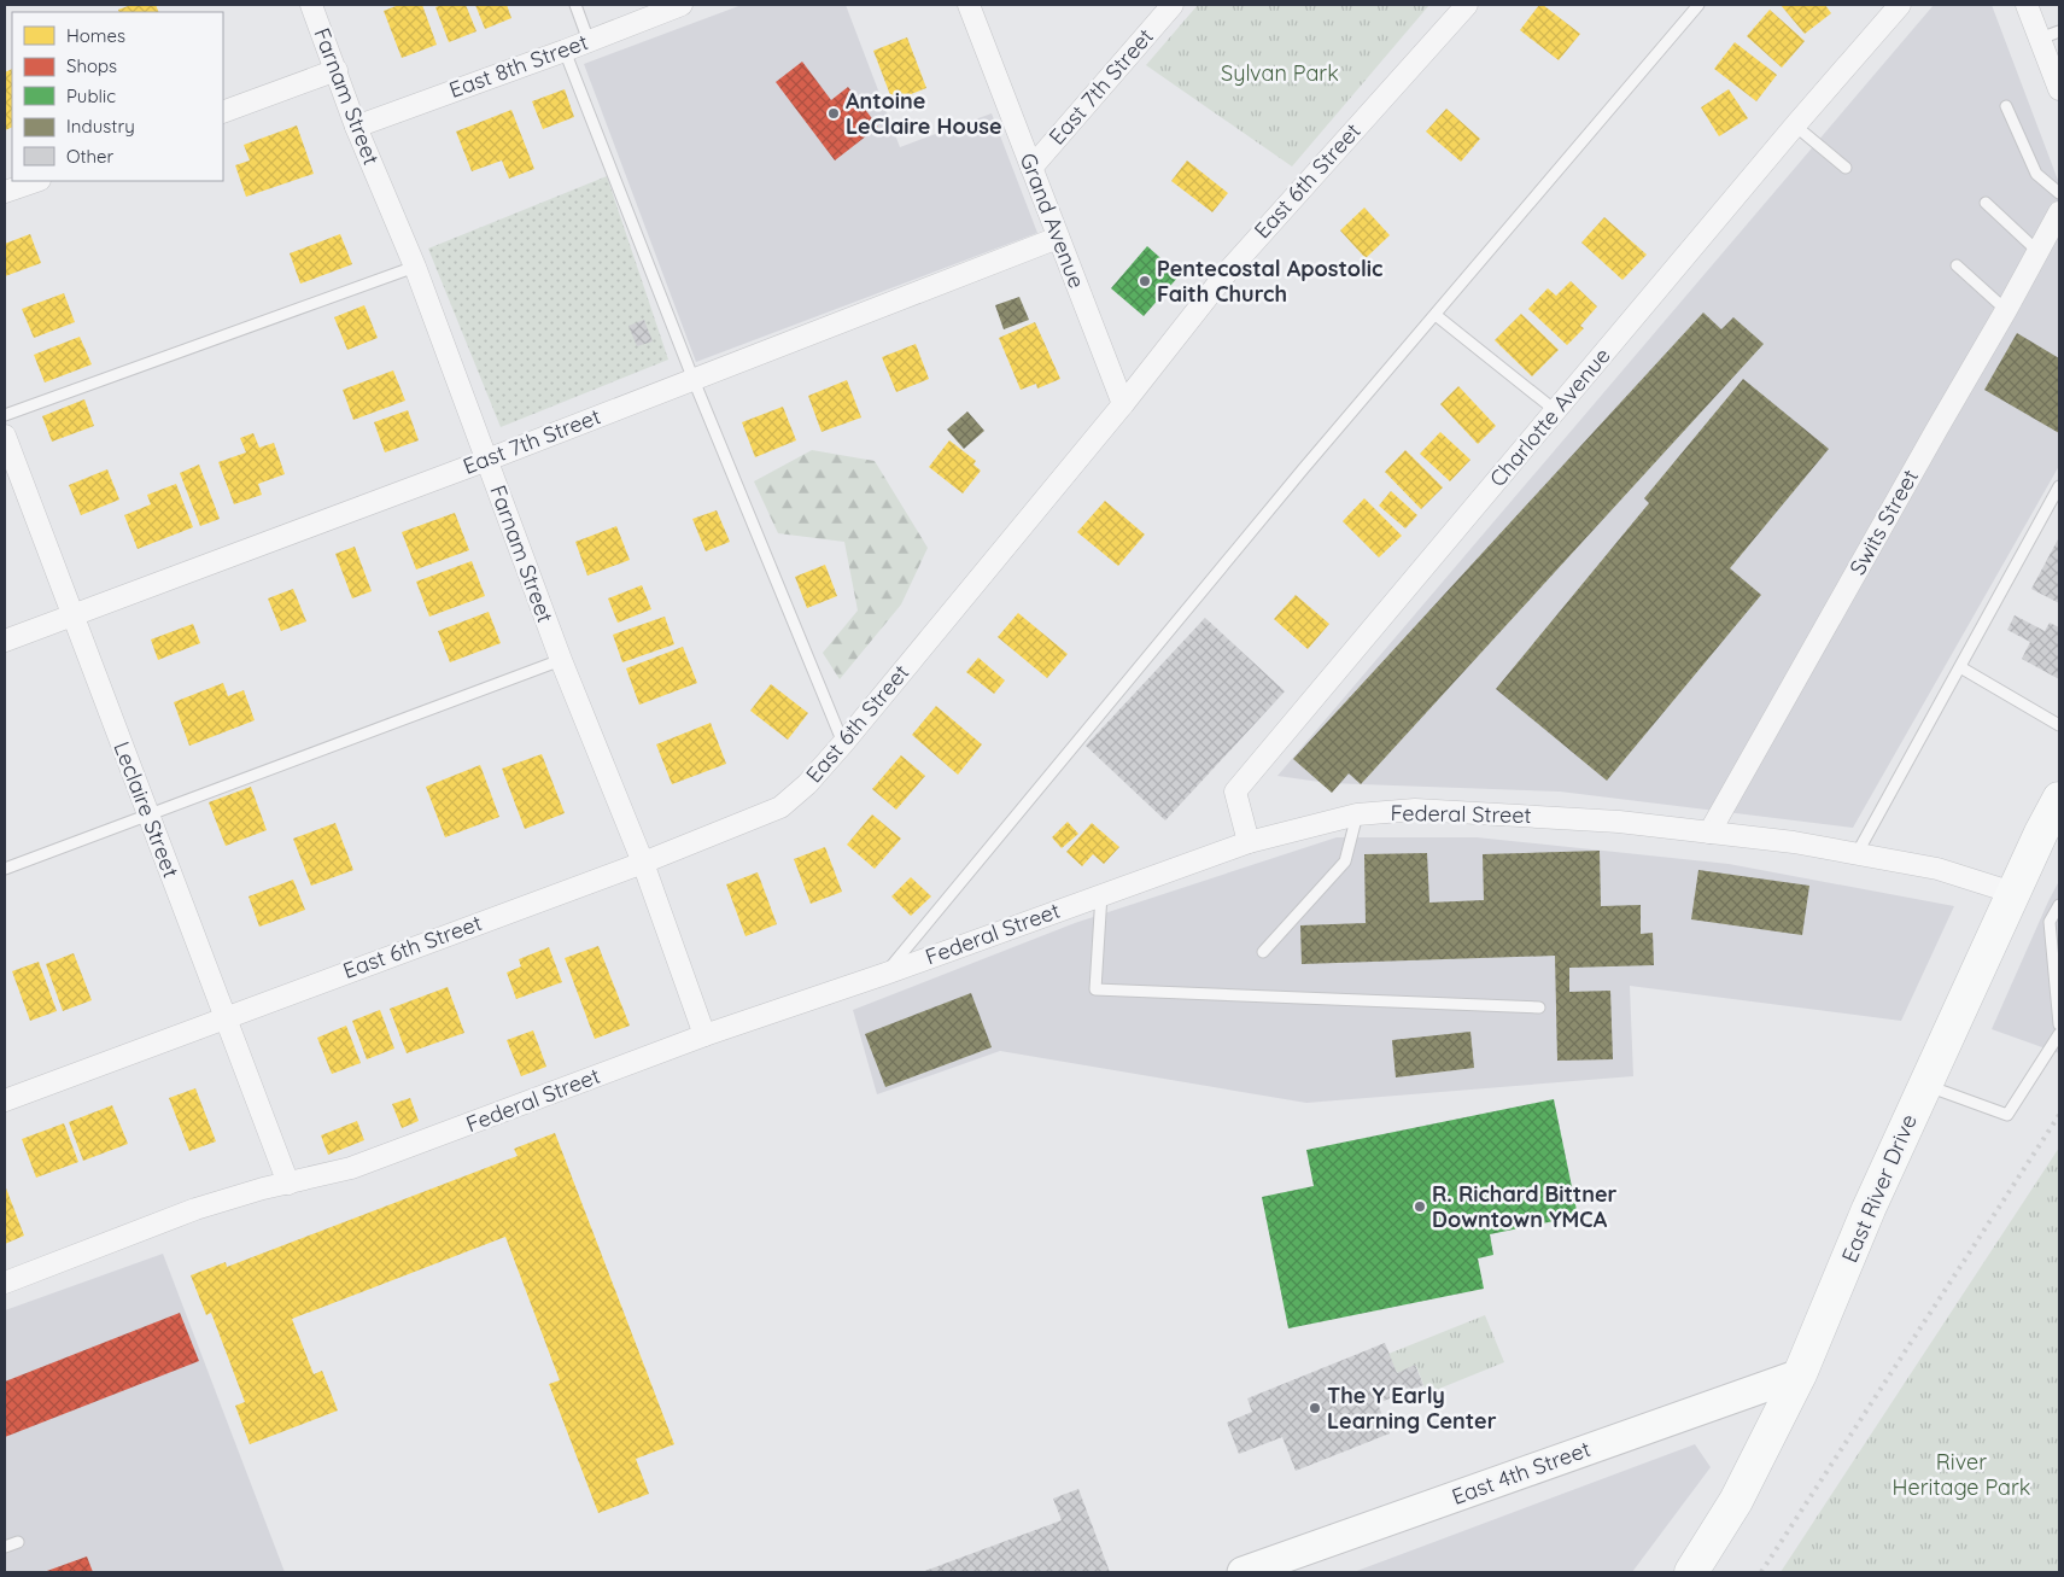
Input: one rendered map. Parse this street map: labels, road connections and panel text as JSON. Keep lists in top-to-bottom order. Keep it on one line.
{"streets":{"main road":["East River Drive","East 4th Street"],"street":["East 8th Street","East 7th Street","Farnam Street","East 6th Street","Grand Avenue","Charlotte Avenue","Swits Street","Leclaire Street","Federal Street"]},"crossings":[["East 8th Street","Farnam Street"],["East 7th Street","Farnam Street"],["East 7th Street","Grand Avenue"],["East 7th Street","Leclaire Street"],["Farnam Street","East 6th Street"],["Farnam Street","Federal Street"],["East 6th Street","Grand Avenue"],["East 6th Street","Leclaire Street"],["Charlotte Avenue","Federal Street"],["Swits Street","Federal Street"],["Leclaire Street","Federal Street"],["Federal Street","East River Drive"],["East River Drive","East 4th Street"]],"parks":["Sylvan Park","River Heritage Park"],"places":["Antoine LeClaire House","Pentecostal Apostolic Faith Church","R. Richard Bittner Downtown YMCA","The Y Early Learning Center"],"legend":["Homes","Shops","Public","Industry","Other"]}
